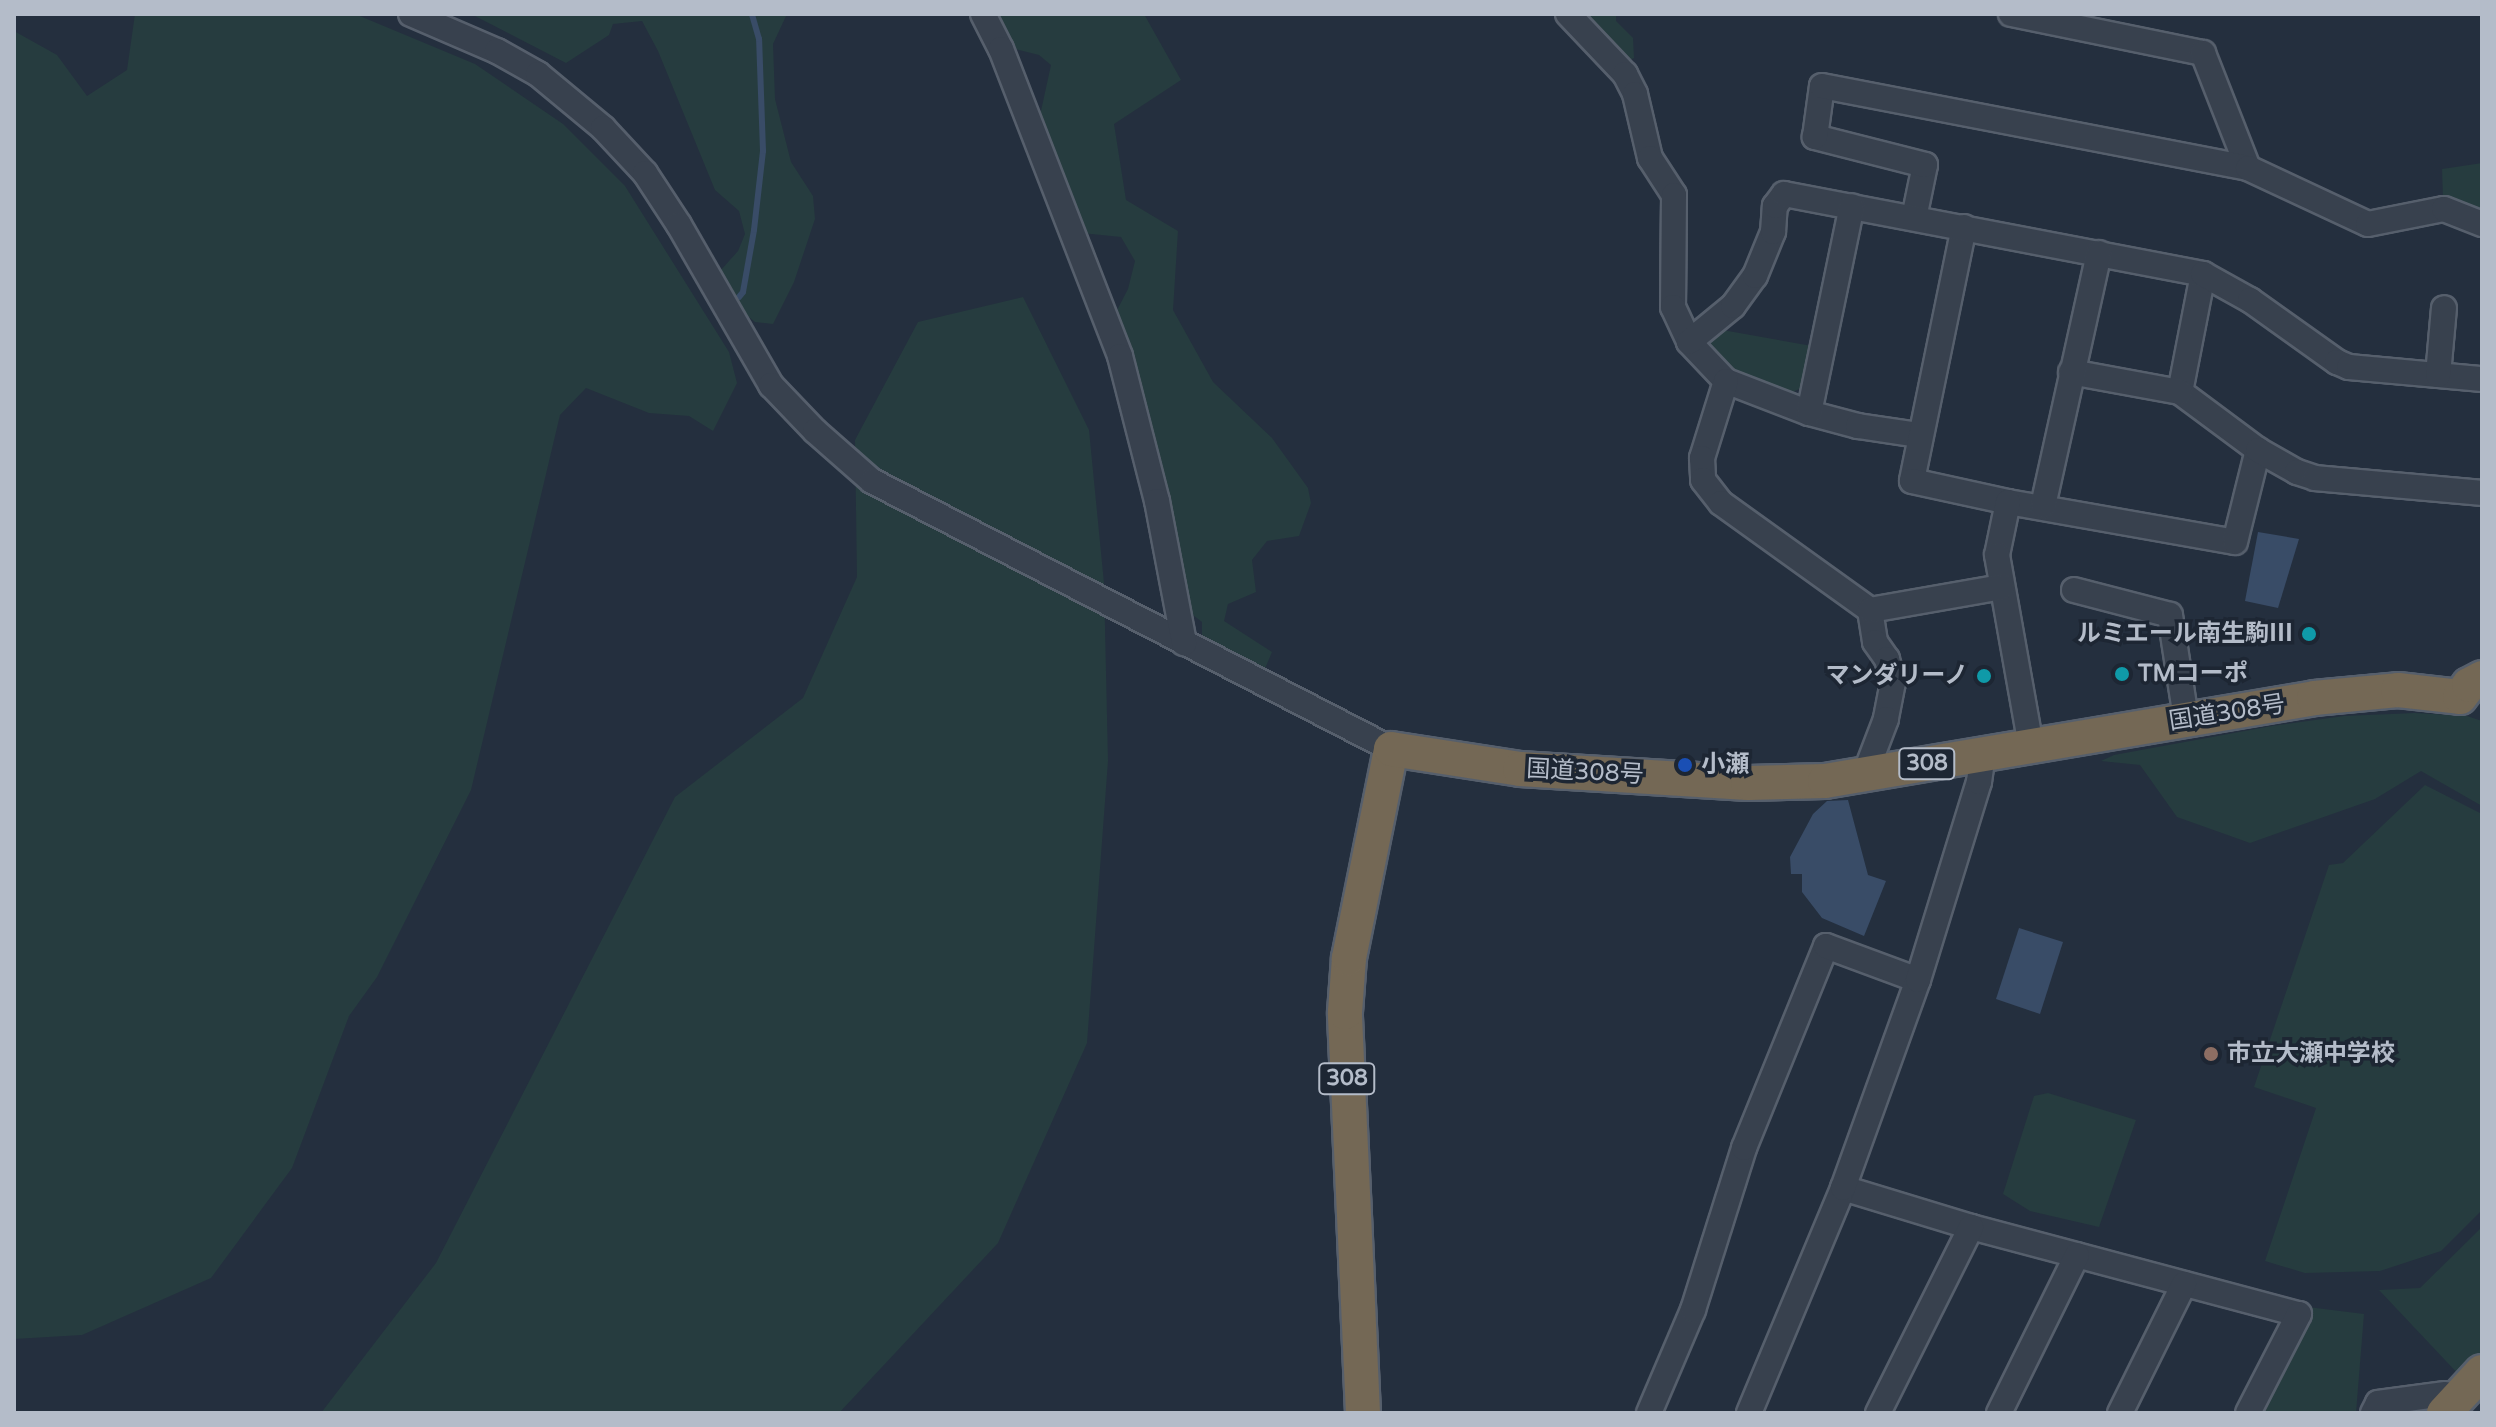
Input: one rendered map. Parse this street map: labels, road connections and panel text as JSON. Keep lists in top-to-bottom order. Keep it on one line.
{"streets":{"highway":["国道308号","308"]},"crossings":[["国道308号","308"]],"places":["ルミエール南生駒Ⅲ","TMコーポ","マンダリーノ","小瀬","市立大瀬中学校"]}
